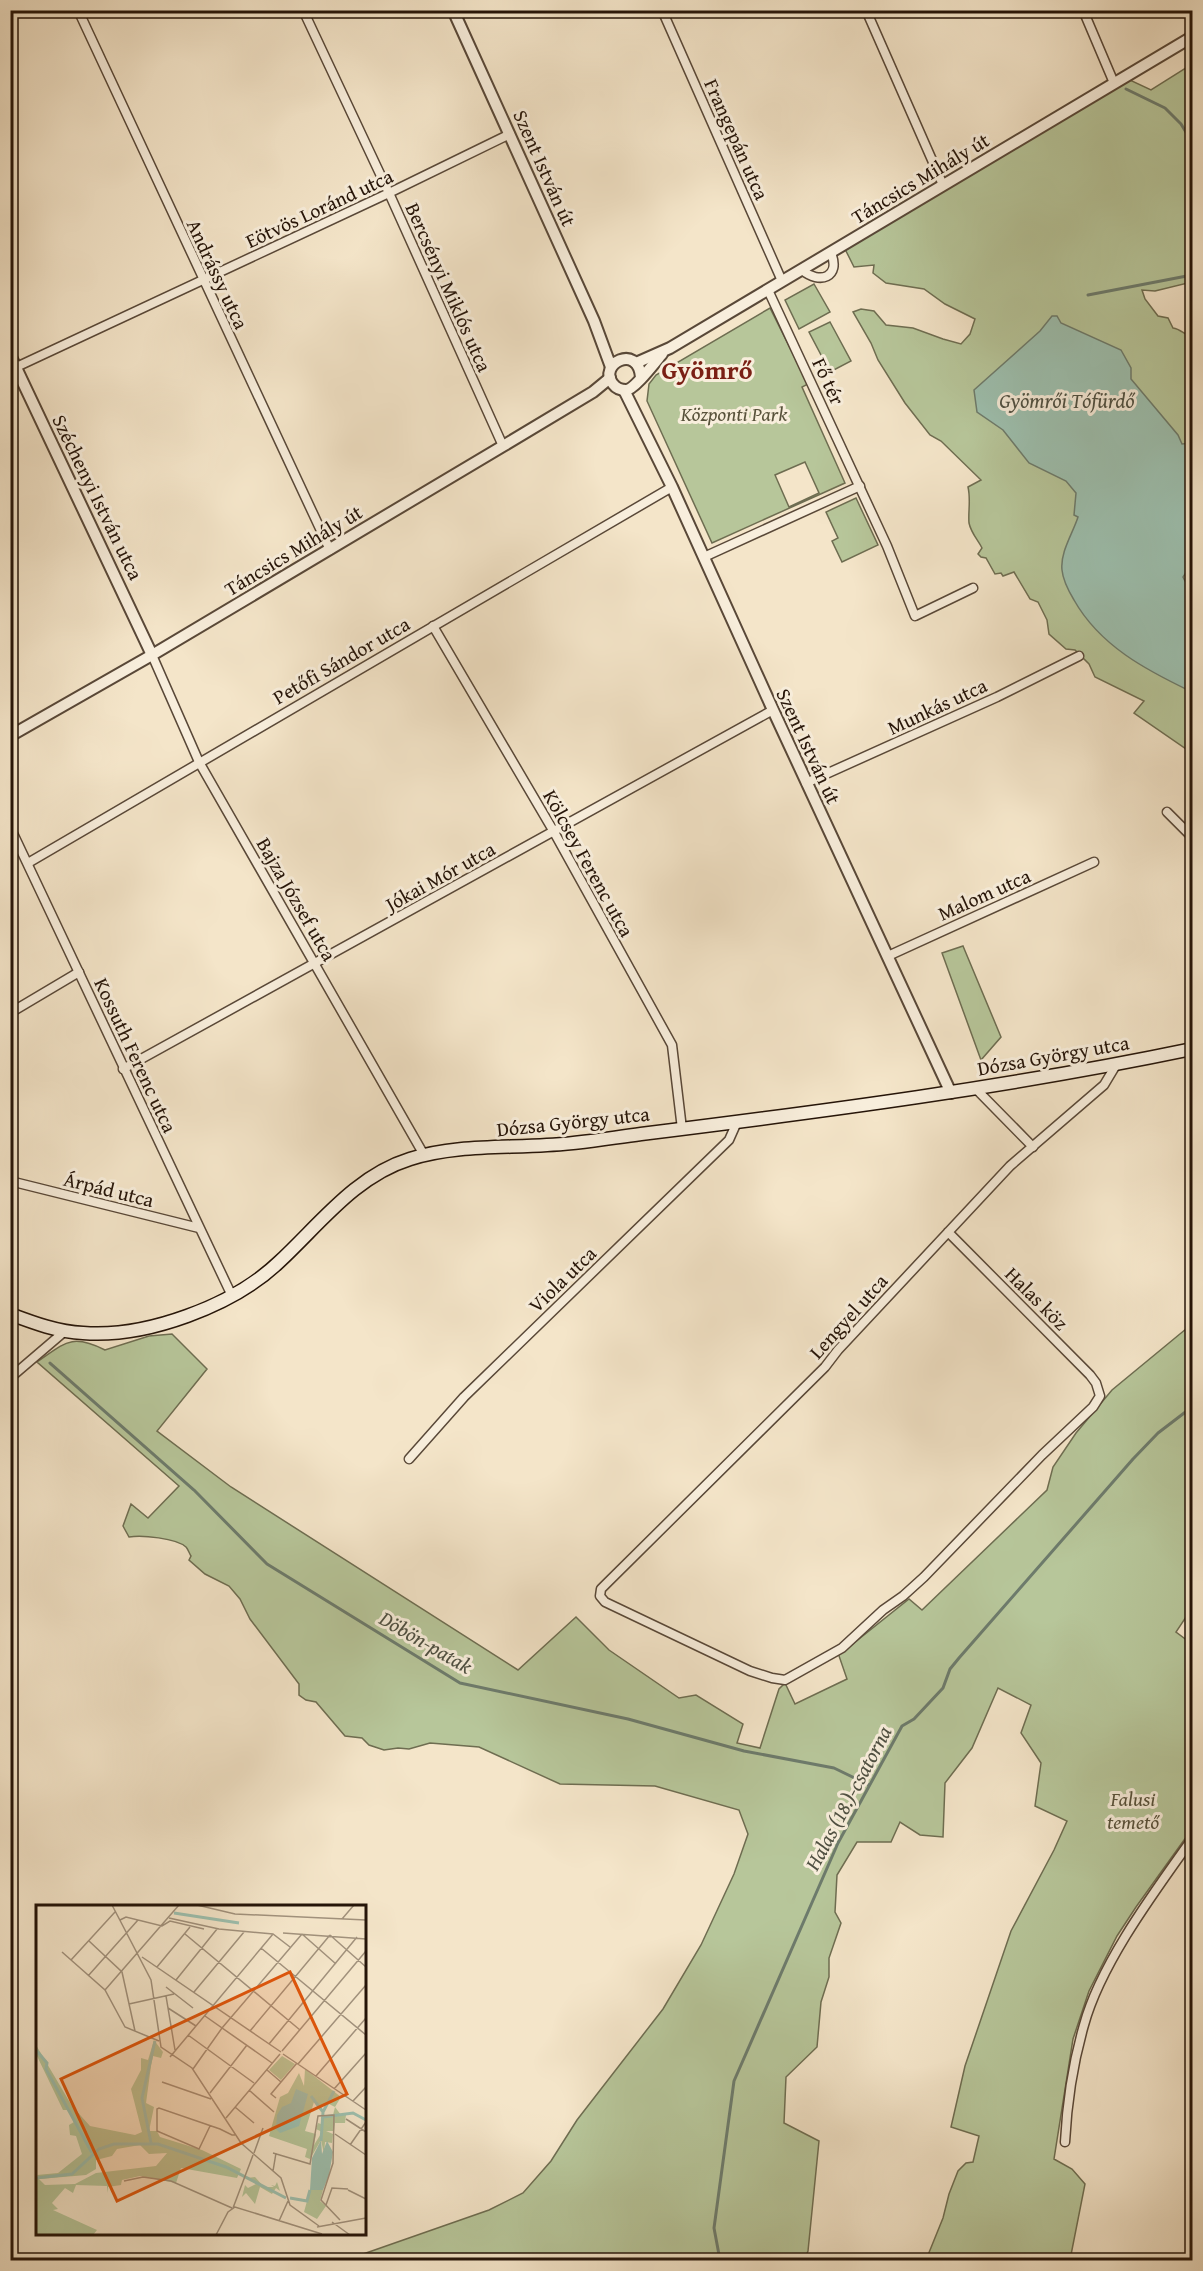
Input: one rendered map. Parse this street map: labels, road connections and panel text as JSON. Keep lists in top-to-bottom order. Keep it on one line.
{"streets":{"main road":["Dózsa György utca"],"street":["Frangepán utca","Szent István út","Táncsics Mihály út","Eötvös Loránd utca","Andrássy utca","Bercsényi Miklós utca","Fő tér","Széchenyi István utca","Petőfi Sándor utca","Munkás utca","Kölcsey Ferenc utca","Jókai Mór utca","Malom utca","Bajza József utca","Kossuth Ferenc utca","Árpád utca","Viola utca","Halas köz","Lengyel utca"]},"crossings":[["Frangepán utca","Táncsics Mihály út"],["Szent István út","Táncsics Mihály út"],["Szent István út","Eötvös Loránd utca"],["Szent István út","Petőfi Sándor utca"],["Szent István út","Munkás utca"],["Szent István út","Jókai Mór utca"],["Szent István út","Malom utca"],["Szent István út","Dózsa György utca"],["Táncsics Mihály út","Andrássy utca"],["Táncsics Mihály út","Bercsényi Miklós utca"],["Táncsics Mihály út","Fő tér"],["Táncsics Mihály út","Széchenyi István utca"],["Táncsics Mihály út","Bajza József utca"],["Eötvös Loránd utca","Andrássy utca"],["Eötvös Loránd utca","Bercsényi Miklós utca"],["Eötvös Loránd utca","Széchenyi István utca"],["Széchenyi István utca","Bajza József utca"],["Petőfi Sándor utca","Kölcsey Ferenc utca"],["Petőfi Sándor utca","Bajza József utca"],["Petőfi Sándor utca","Kossuth Ferenc utca"],["Kölcsey Ferenc utca","Jókai Mór utca"],["Kölcsey Ferenc utca","Dózsa György utca"],["Jókai Mór utca","Bajza József utca"],["Jókai Mór utca","Kossuth Ferenc utca"],["Bajza József utca","Dózsa György utca"],["Kossuth Ferenc utca","Dózsa György utca"],["Kossuth Ferenc utca","Árpád utca"],["Dózsa György utca","Viola utca"],["Dózsa György utca","Lengyel utca"],["Halas köz","Lengyel utca"]],"districts":["Gyömrő"],"water":["Gyömrői Tófürdő","Döbön-patak","Halas (18.)-csatorna"],"parks":["Központi Park","Falusi temető"]}
